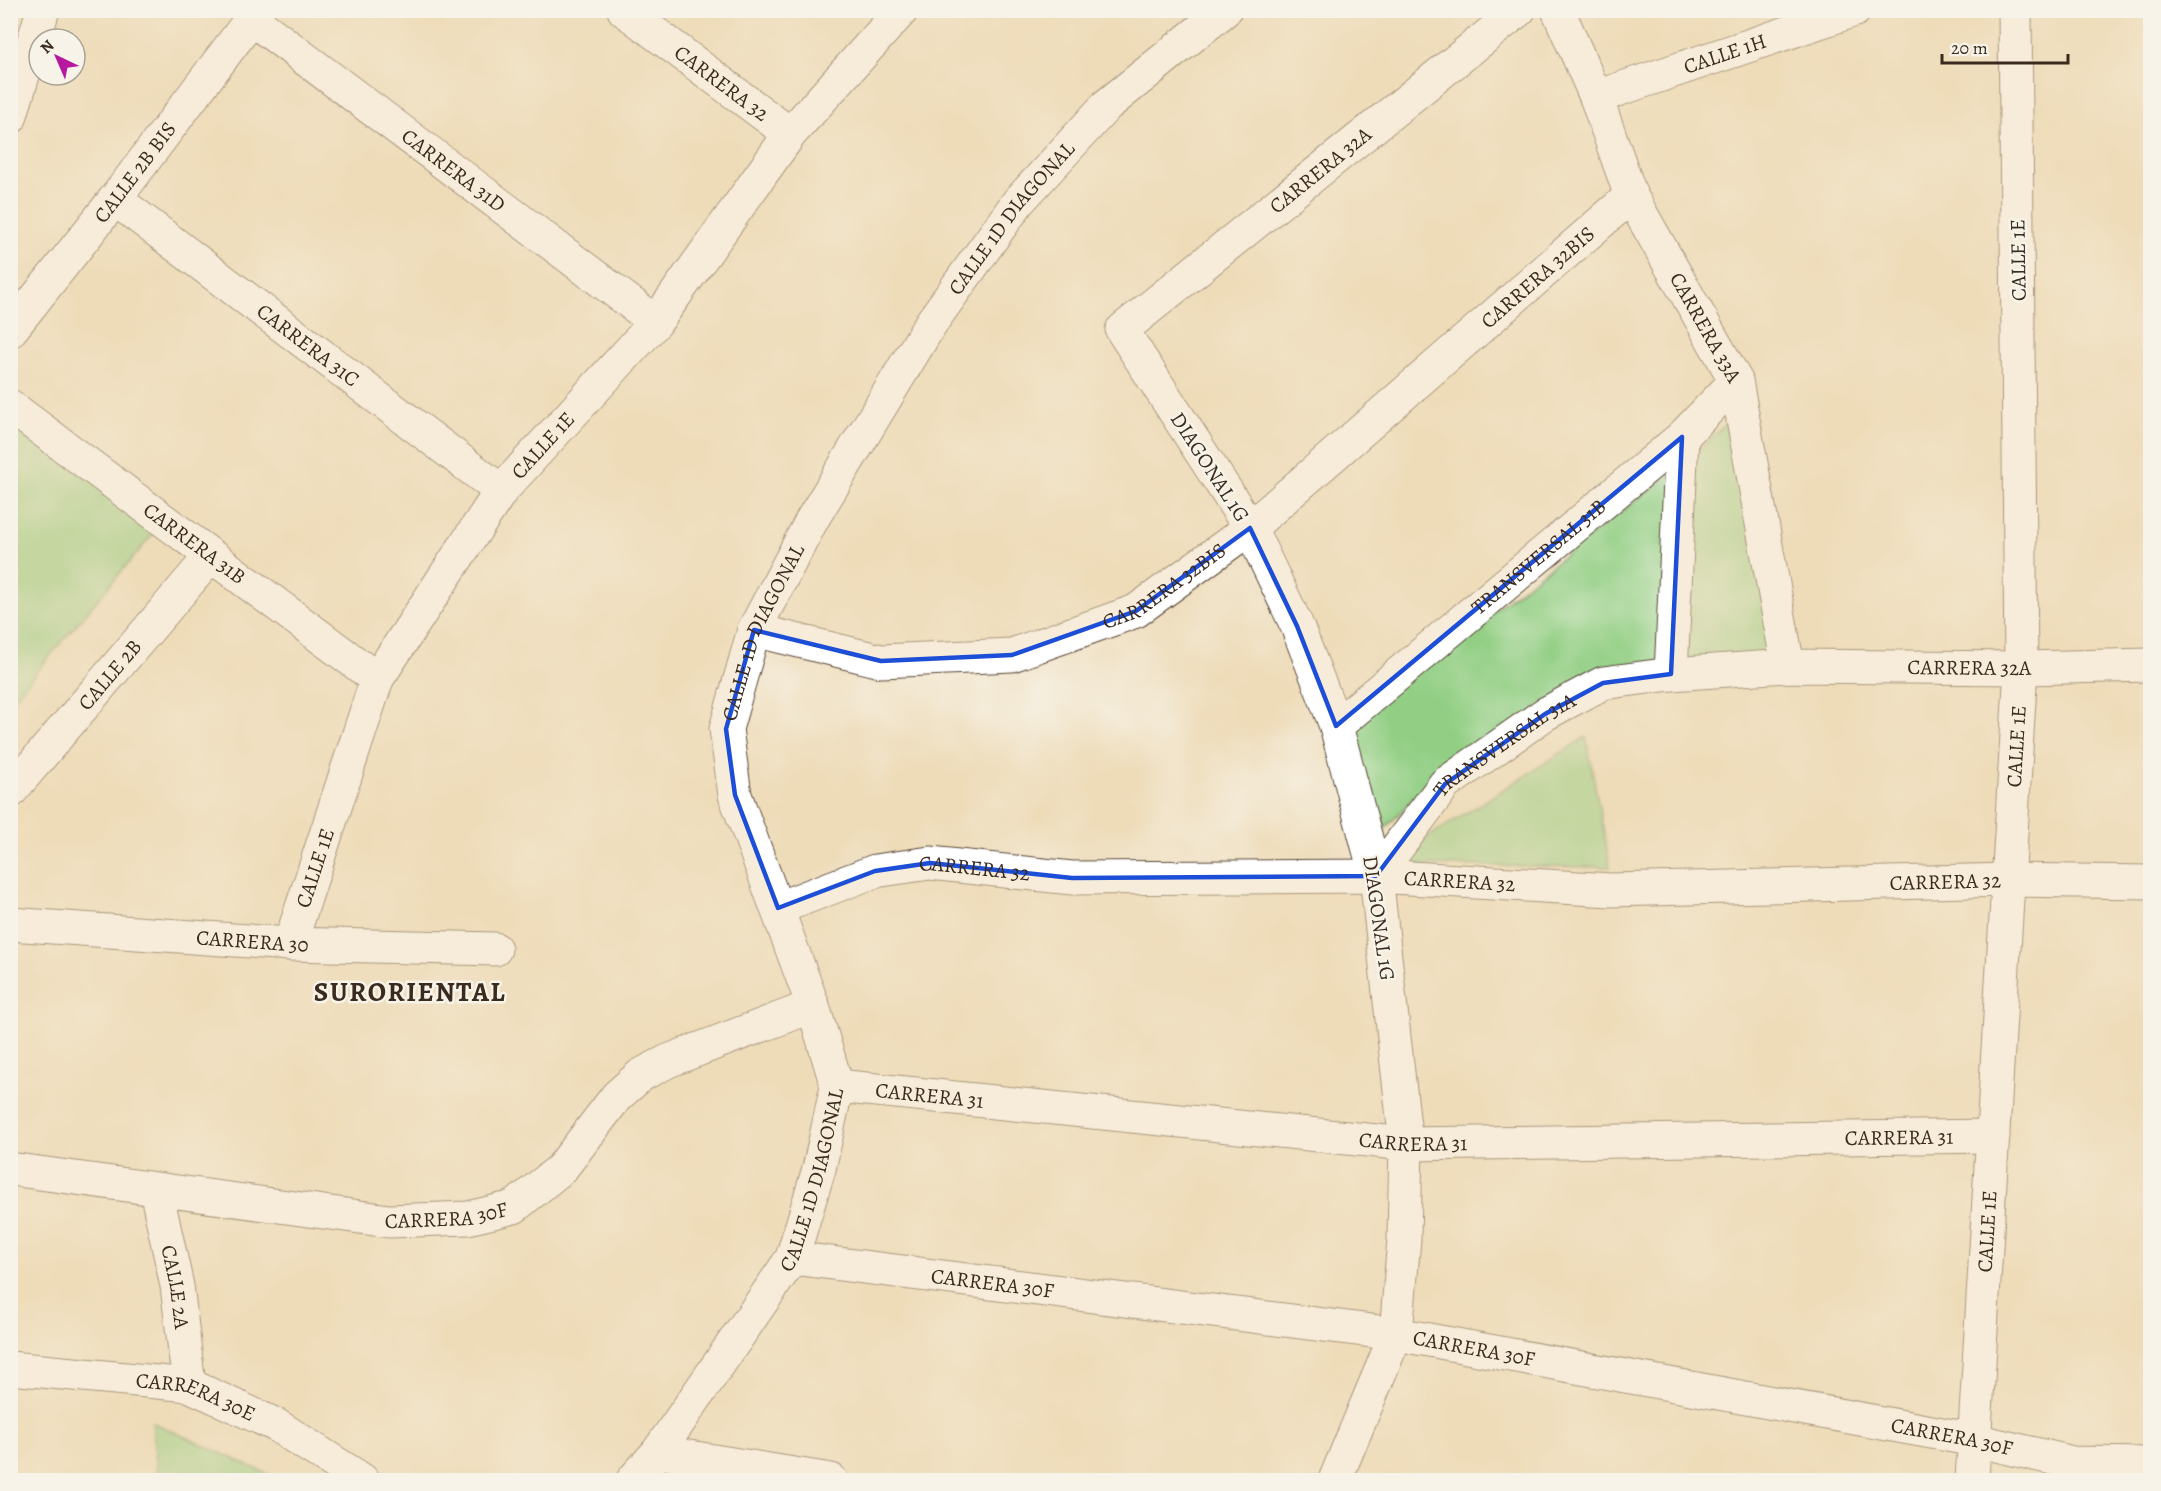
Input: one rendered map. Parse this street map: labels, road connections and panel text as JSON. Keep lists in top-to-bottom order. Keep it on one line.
{"streets":{"street":["CALLE 1H","CARRERA 32","CARRERA 31D","CARRERA 32A","CALLE 2B BIS","CALLE 1D DIAGONAL","CALLE 1E","CARRERA 32BIS","CARRERA 33A","CARRERA 31C","DIAGONAL 1G","CARRERA 31B","TRANSVERSAL 31B","CALLE 2B","TRANSVERSAL 31A","CARRERA 30","CARRERA 31","CARRERA 30F","CALLE 2A","CARRERA 30E"]},"crossings":[["CALLE 1H","CARRERA 33A"],["CARRERA 32","CALLE 1D DIAGONAL"],["CARRERA 32","CALLE 1E"],["CARRERA 32","DIAGONAL 1G"],["CARRERA 32","TRANSVERSAL 31A"],["CARRERA 31D","CALLE 2B BIS"],["CARRERA 31D","CALLE 1E"],["CARRERA 32A","CALLE 1E"],["CARRERA 32A","CARRERA 33A"],["CARRERA 32A","DIAGONAL 1G"],["CARRERA 32A","TRANSVERSAL 31A"],["CALLE 2B BIS","CARRERA 31C"],["CALLE 1D DIAGONAL","CARRERA 32BIS"],["CALLE 1D DIAGONAL","CARRERA 31"],["CALLE 1D DIAGONAL","CARRERA 30F"],["CALLE 1E","CARRERA 31C"],["CALLE 1E","CARRERA 31B"],["CALLE 1E","CARRERA 30"],["CALLE 1E","CARRERA 31"],["CALLE 1E","CARRERA 30F"],["CARRERA 32BIS","CARRERA 33A"],["CARRERA 32BIS","DIAGONAL 1G"],["CARRERA 33A","TRANSVERSAL 31B"],["CARRERA 33A","TRANSVERSAL 31A"],["DIAGONAL 1G","TRANSVERSAL 31B"],["DIAGONAL 1G","TRANSVERSAL 31A"],["DIAGONAL 1G","CARRERA 31"],["DIAGONAL 1G","CARRERA 30F"],["CARRERA 31B","CALLE 2B"],["CARRERA 30F","CALLE 2A"],["CALLE 2A","CARRERA 30E"]],"districts":["SURORIENTAL"],"scale_bar":"20 m","north":"top left"}
